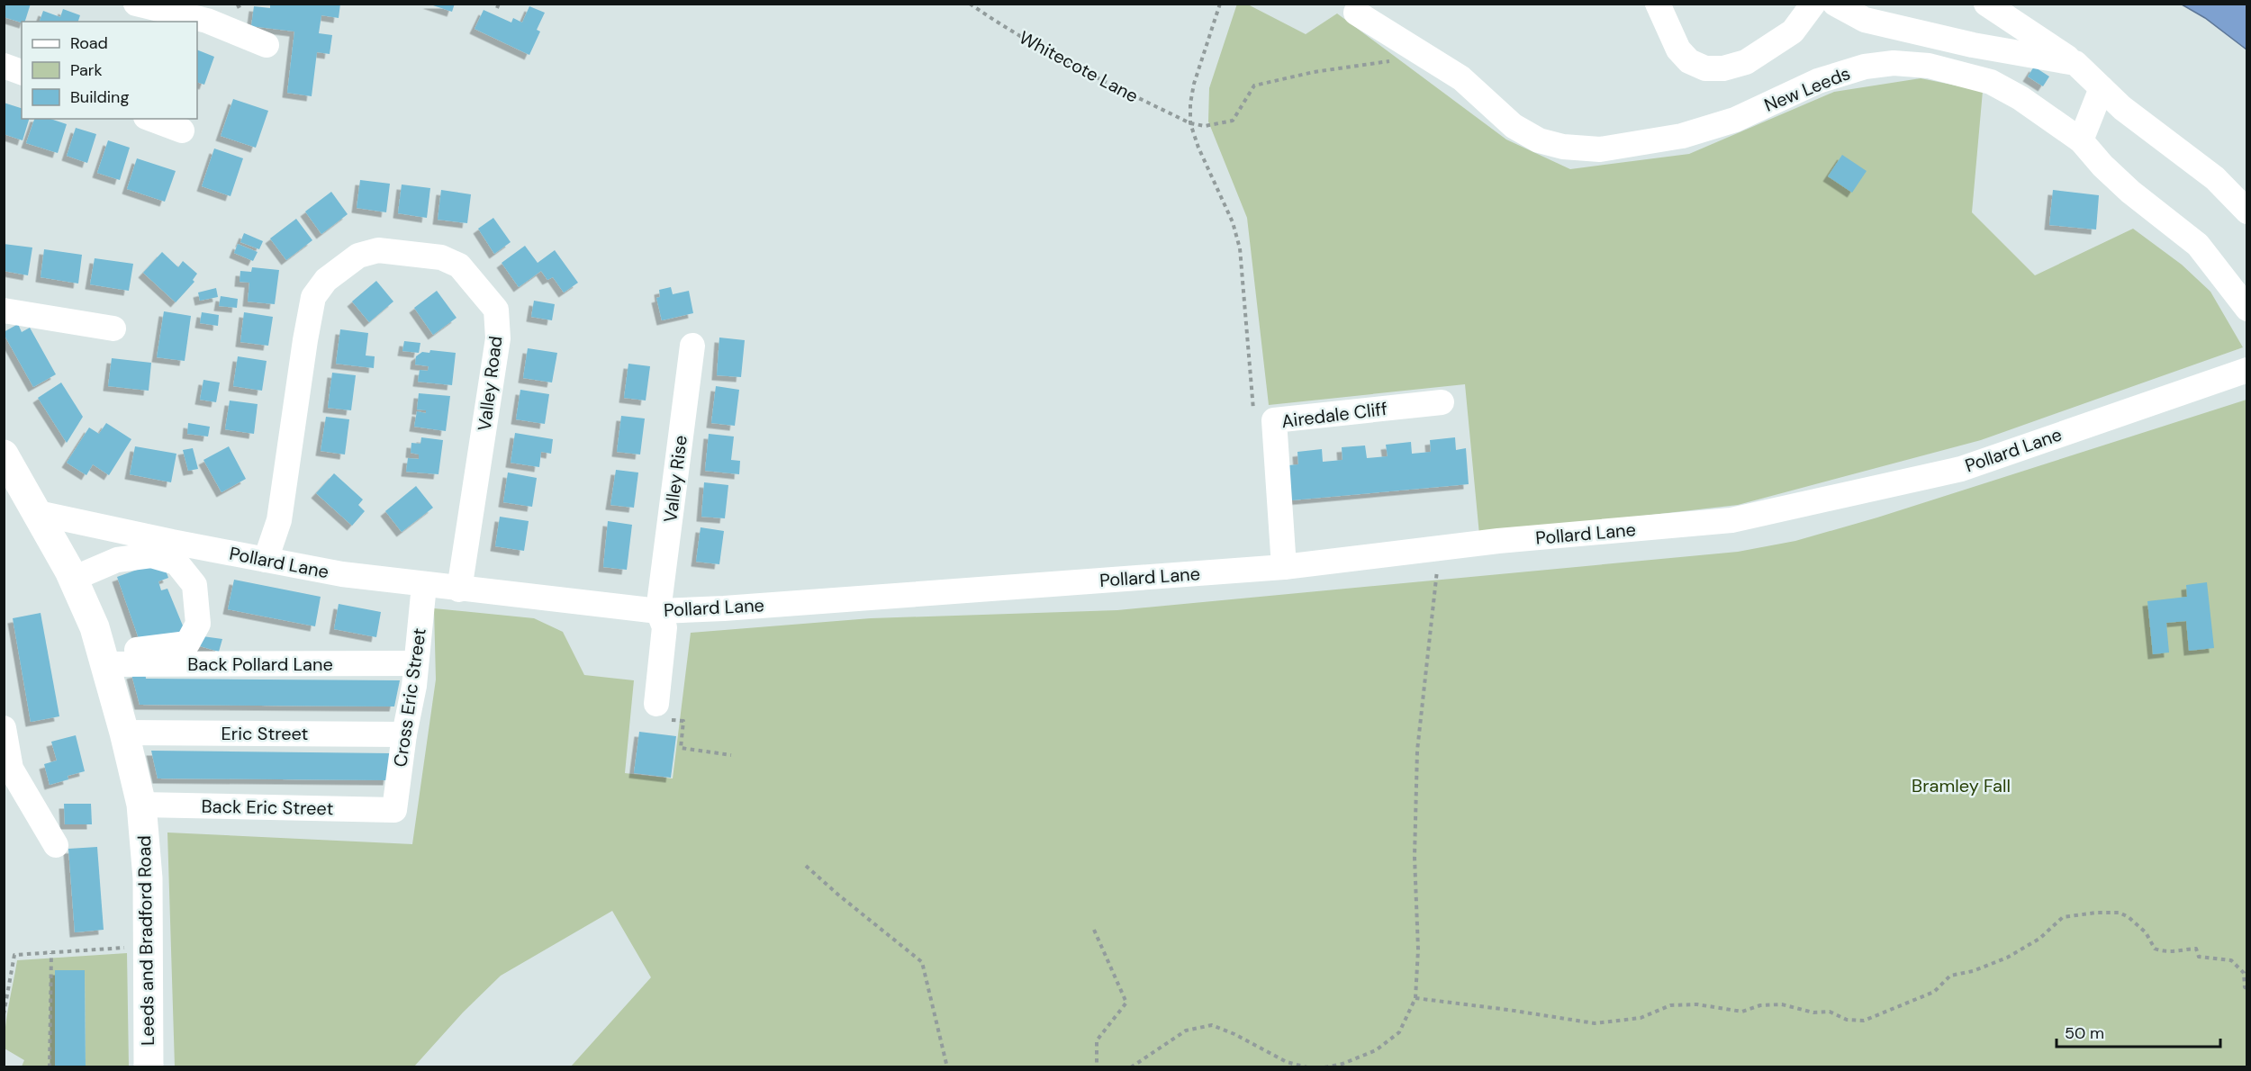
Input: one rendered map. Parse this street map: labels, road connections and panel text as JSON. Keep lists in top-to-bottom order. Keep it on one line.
{"streets":{"main road":["Leeds and Bradford Road"],"street":["New Leeds","Valley Road","Airedale Cliff","Pollard Lane","Valley Rise","Back Pollard Lane","Cross Eric Street","Eric Street","Back Eric Street"],"path":["Whitecote Lane"]},"crossings":[["Valley Road","Pollard Lane"],["Airedale Cliff","Pollard Lane"],["Pollard Lane","Valley Rise"],["Pollard Lane","Cross Eric Street"],["Pollard Lane","Leeds and Bradford Road"],["Back Pollard Lane","Cross Eric Street"],["Back Pollard Lane","Leeds and Bradford Road"],["Cross Eric Street","Eric Street"],["Cross Eric Street","Back Eric Street"],["Eric Street","Leeds and Bradford Road"],["Back Eric Street","Leeds and Bradford Road"]],"parks":["Bramley Fall"],"legend":["Road","Park","Building"],"scale_bar":"50 m"}
